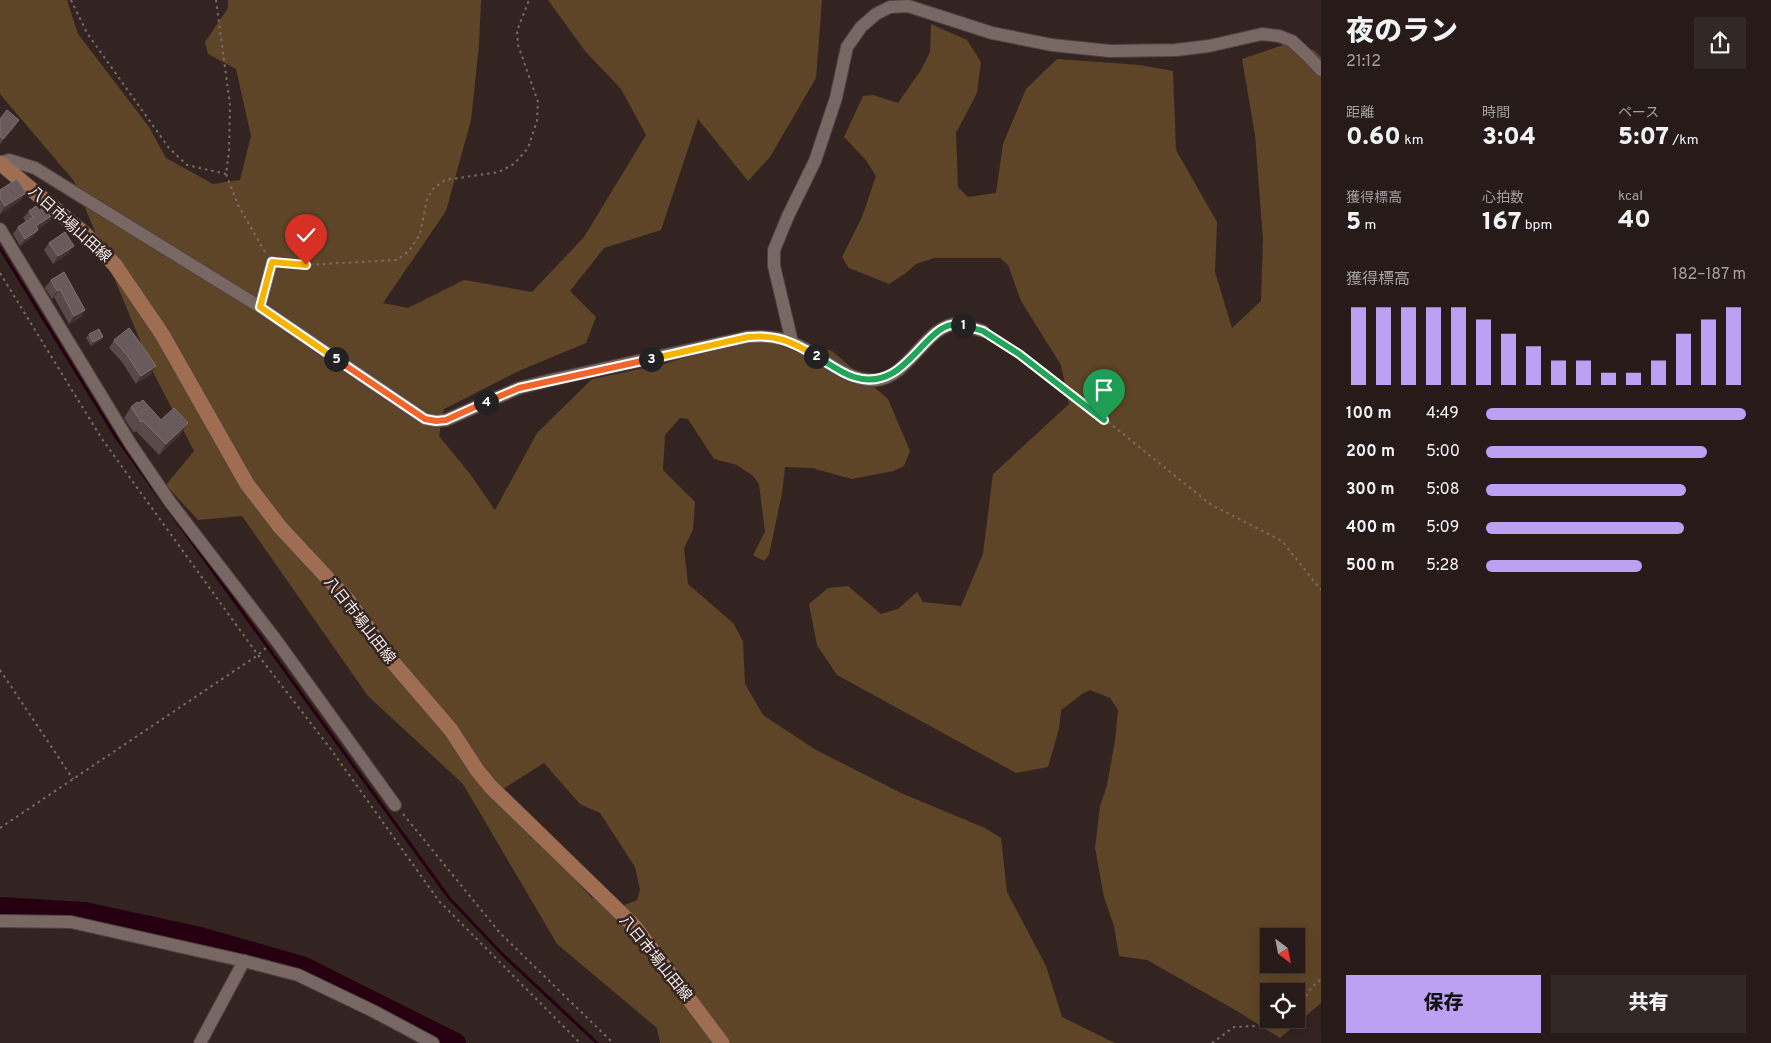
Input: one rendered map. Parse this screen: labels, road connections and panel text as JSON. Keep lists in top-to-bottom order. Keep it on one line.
{"streets":{"main road":["八日市場山田線"]},"north":"bottom right","page":{"heading":["夜のラン","21:12"],"stats":[["距離","0.60 km"],["時間","3:04"],["ペース","5:07 /km"],["獲得標高","5 m"],["心拍数","167 bpm"],["kcal","40"]],"chart":["獲得標高","182–187 m"],"pins":["1","2","3","5","4"],"list":[{"name":"100 m","note":"4:49"},{"name":"200 m","note":"5:00"},{"name":"300 m","note":"5:08"},{"name":"400 m","note":"5:09"},{"name":"500 m","note":"5:28"}],"buttons":["保存","共有"]}}
